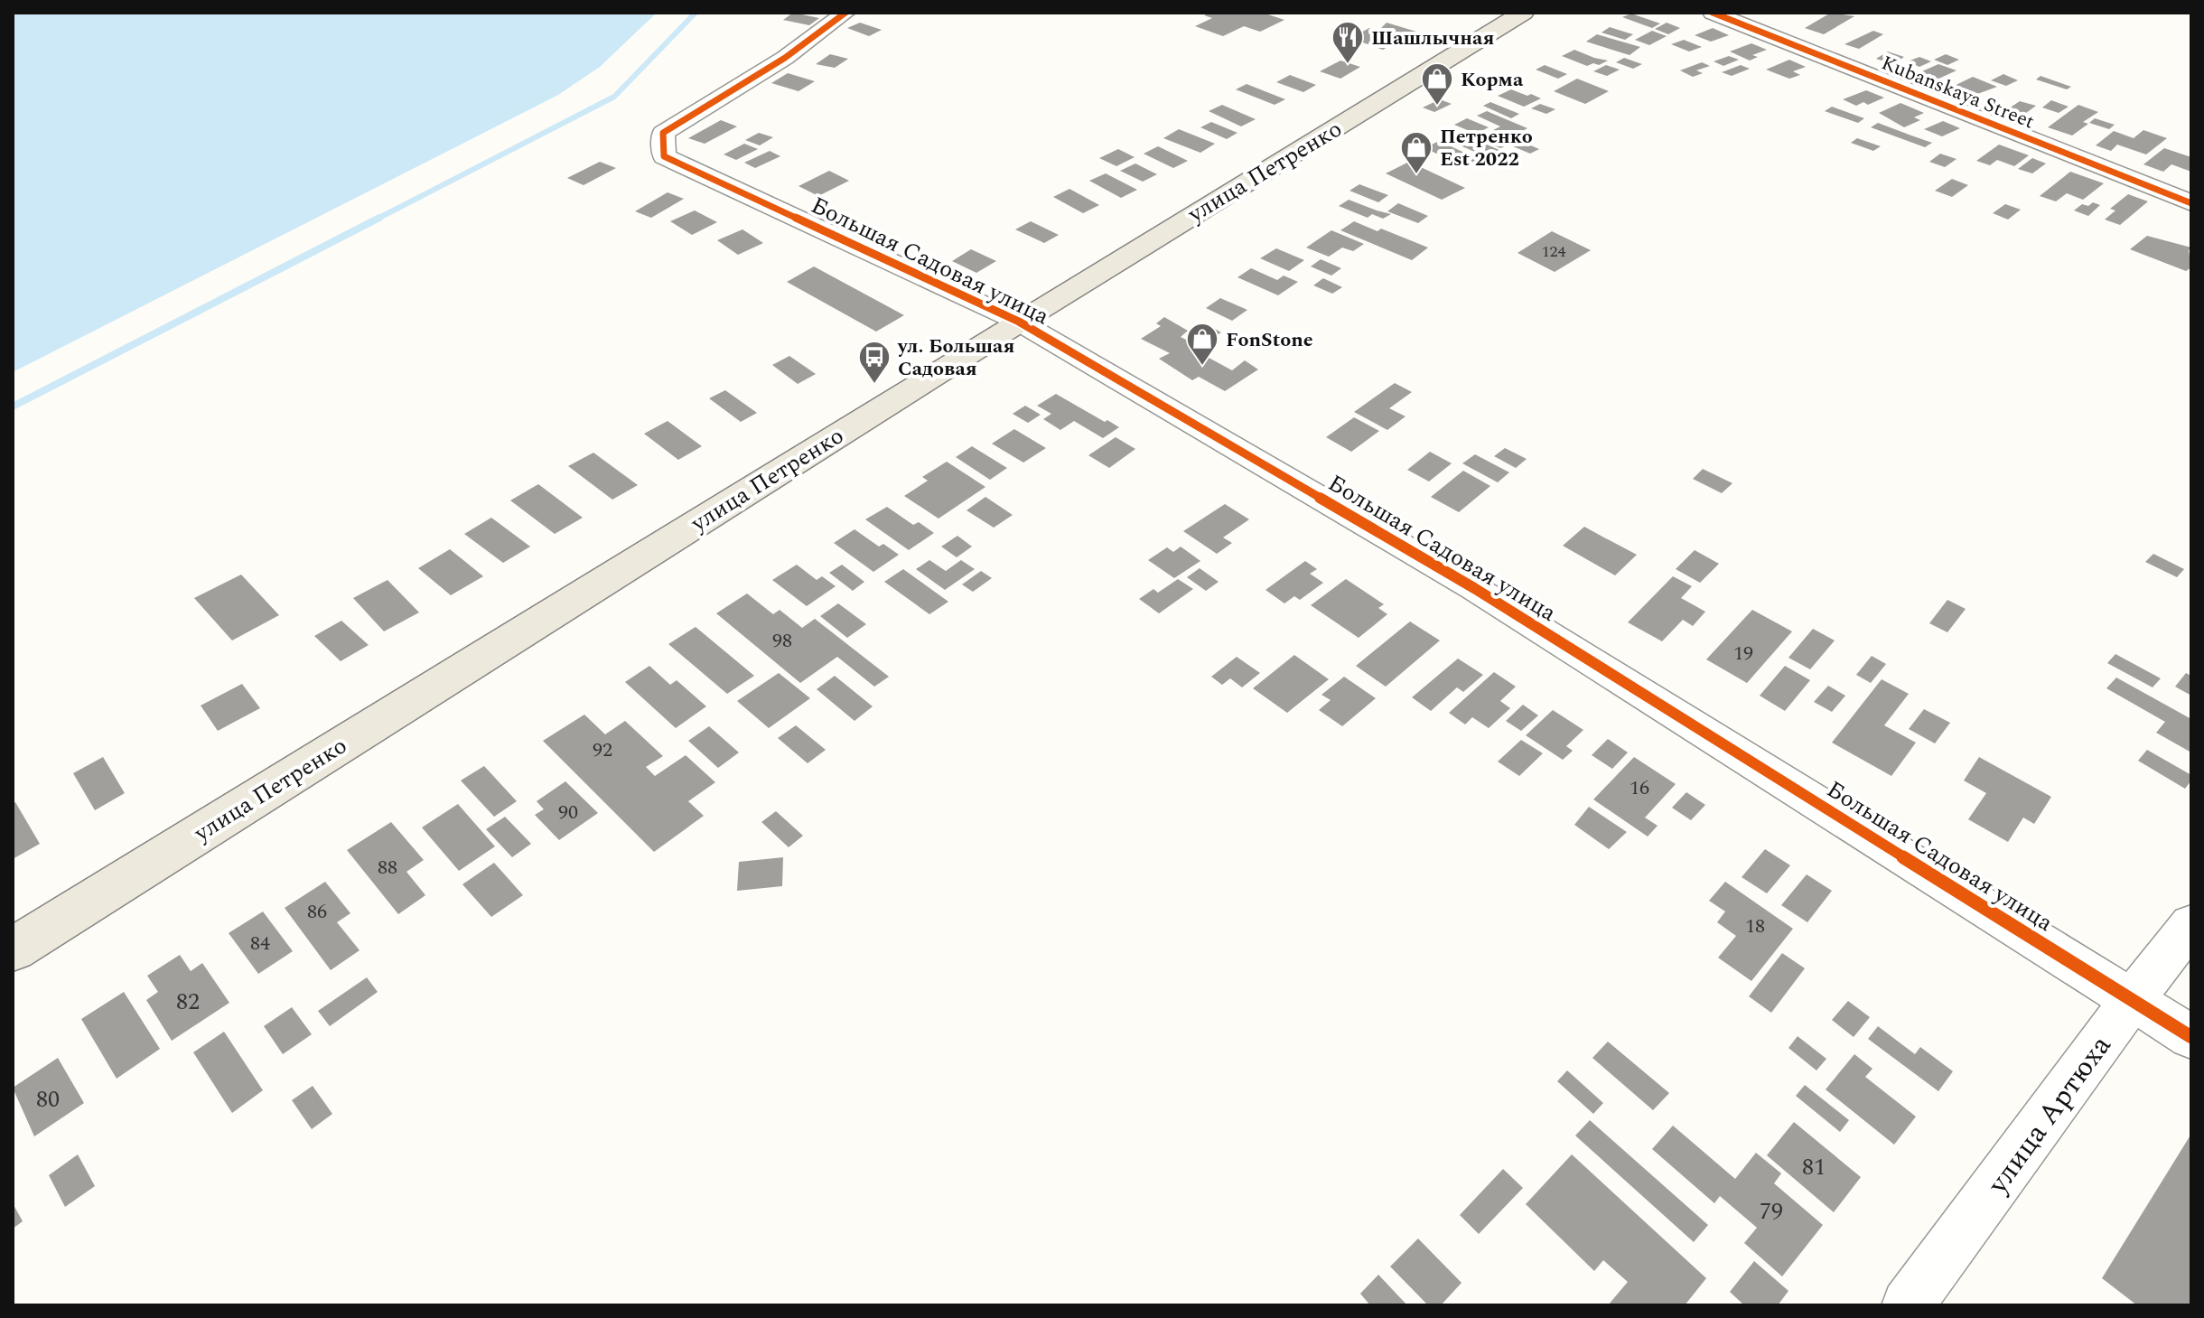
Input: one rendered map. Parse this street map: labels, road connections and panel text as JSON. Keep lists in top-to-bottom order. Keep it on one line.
{"streets":{"main road":["улица Петренко"],"street":["Kubanskaya Street","Большая Садовая улица","улица Артюха"]},"crossings":[["улица Петренко","Большая Садовая улица"],["Большая Садовая улица","улица Артюха"]],"places":{"restaurant":["Шашлычная"],"shop":["Корма","Петренко Est 2022","FonStone"],"bus stop":["ул. Большая Садовая"]},"house_numbers":["124","98","19","92","16","90","88","86","18","84","82","80","81","79"]}
